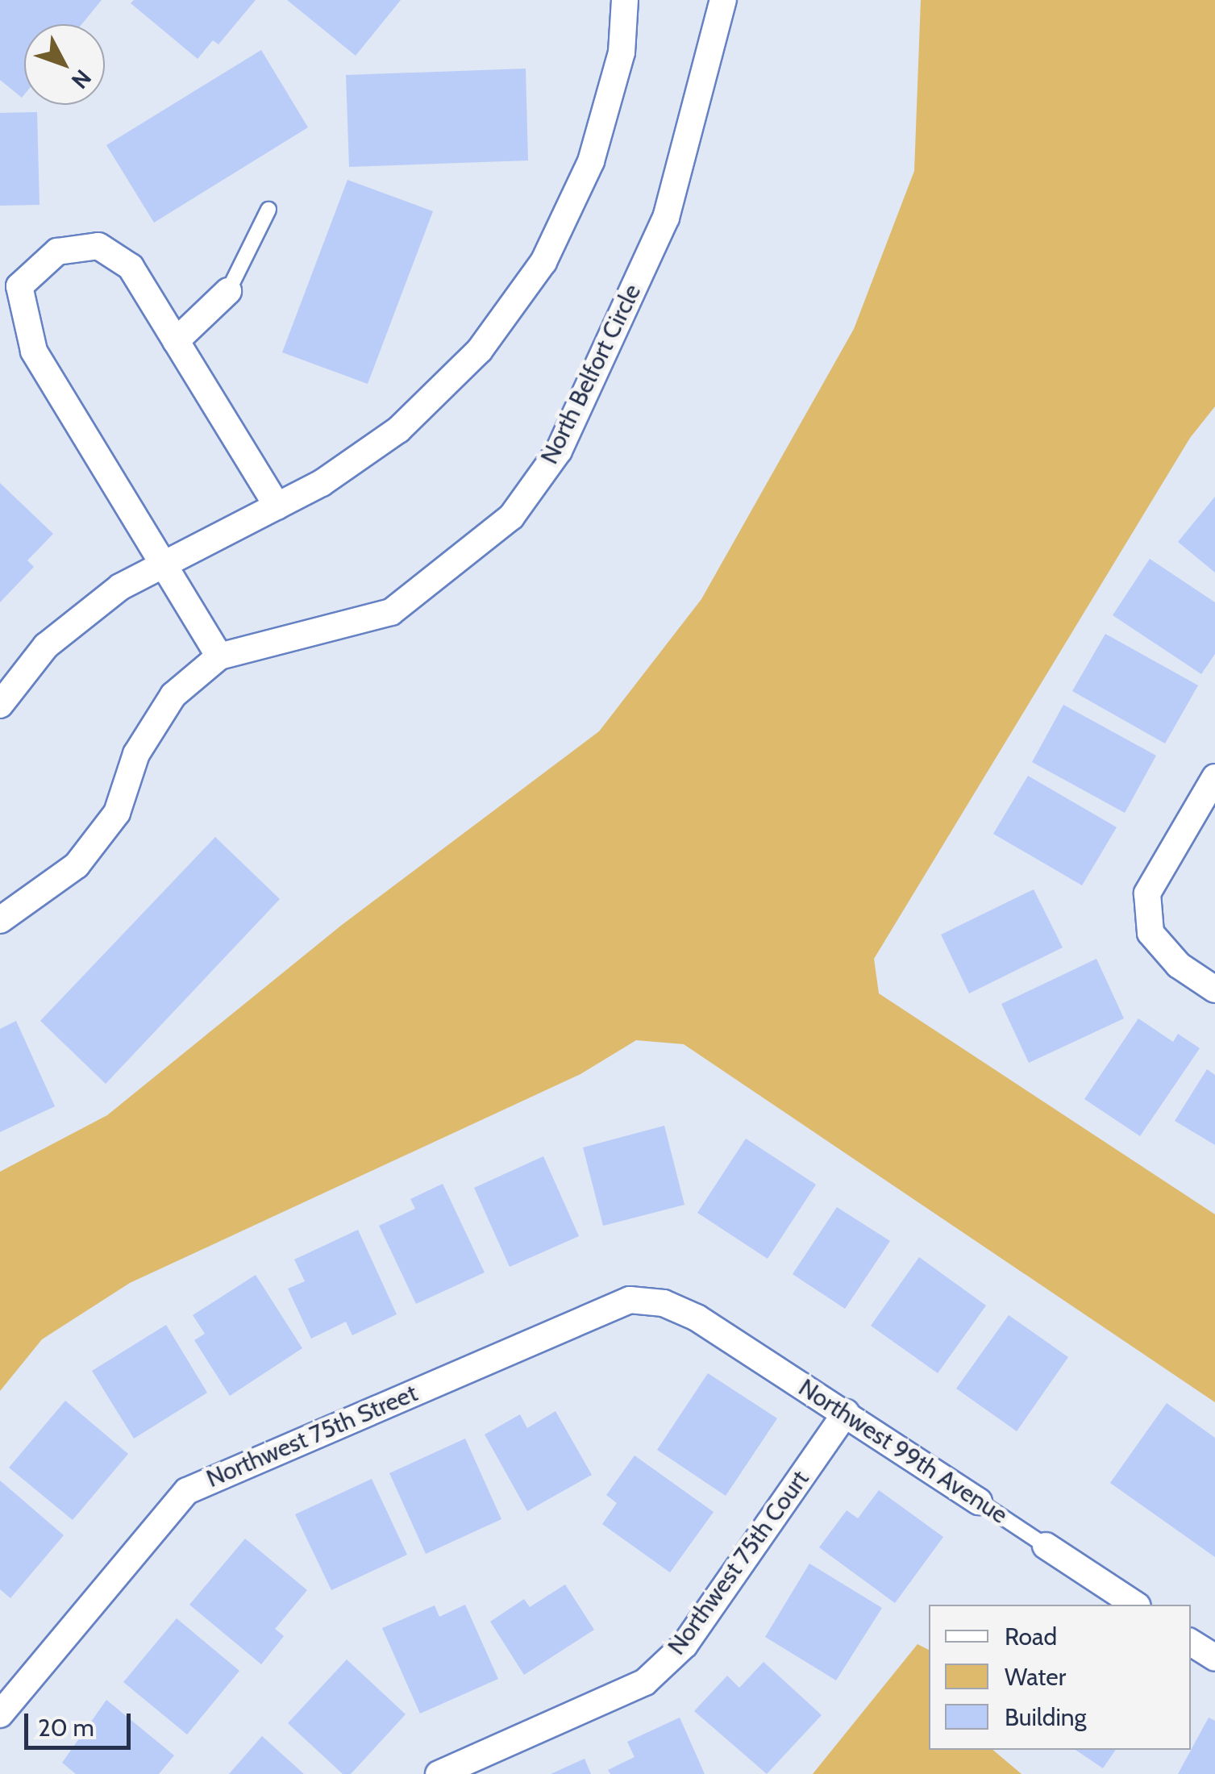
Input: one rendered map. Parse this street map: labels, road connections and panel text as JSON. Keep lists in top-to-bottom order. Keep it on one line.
{"streets":{"street":["North Belfort Circle","Northwest 75th Street","Northwest 99th Avenue","Northwest 75th Court"]},"crossings":[["Northwest 75th Street","Northwest 99th Avenue"],["Northwest 99th Avenue","Northwest 75th Court"]],"legend":["Road","Water","Building"],"scale_bar":"20 m","north":"bottom right"}
